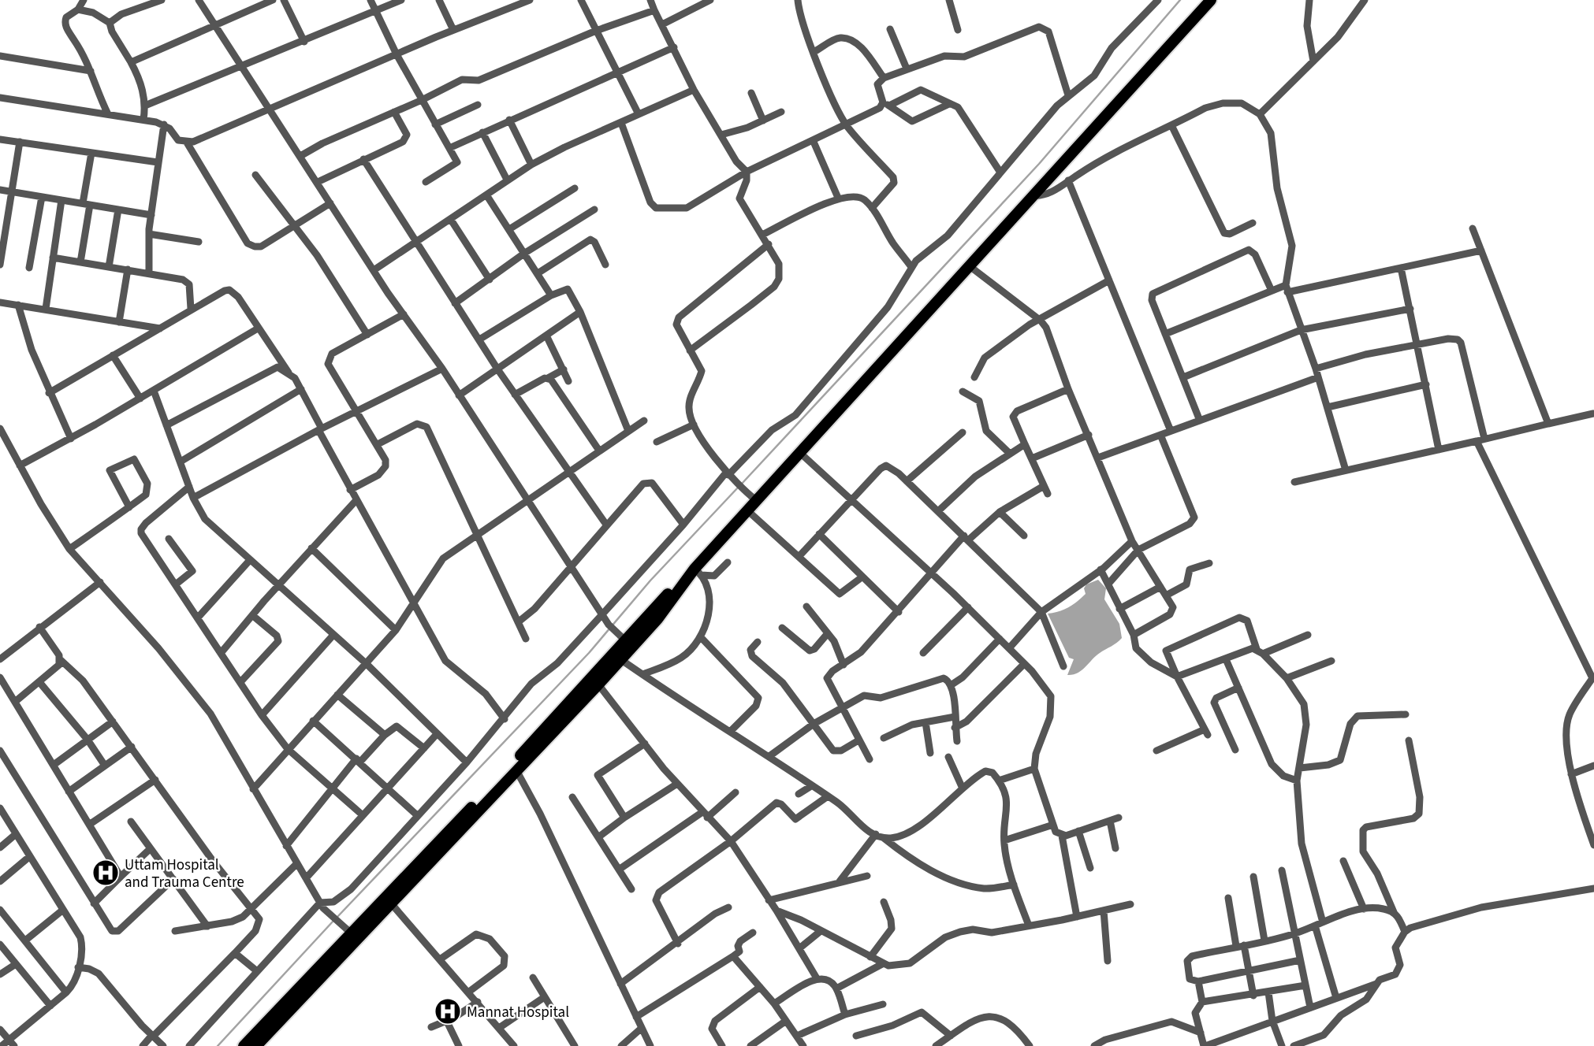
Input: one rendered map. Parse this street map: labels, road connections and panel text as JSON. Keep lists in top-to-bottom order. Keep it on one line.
{"places":{"hospital":["Uttam Hospital and Trauma Centre","Mannat Hospital"]}}
